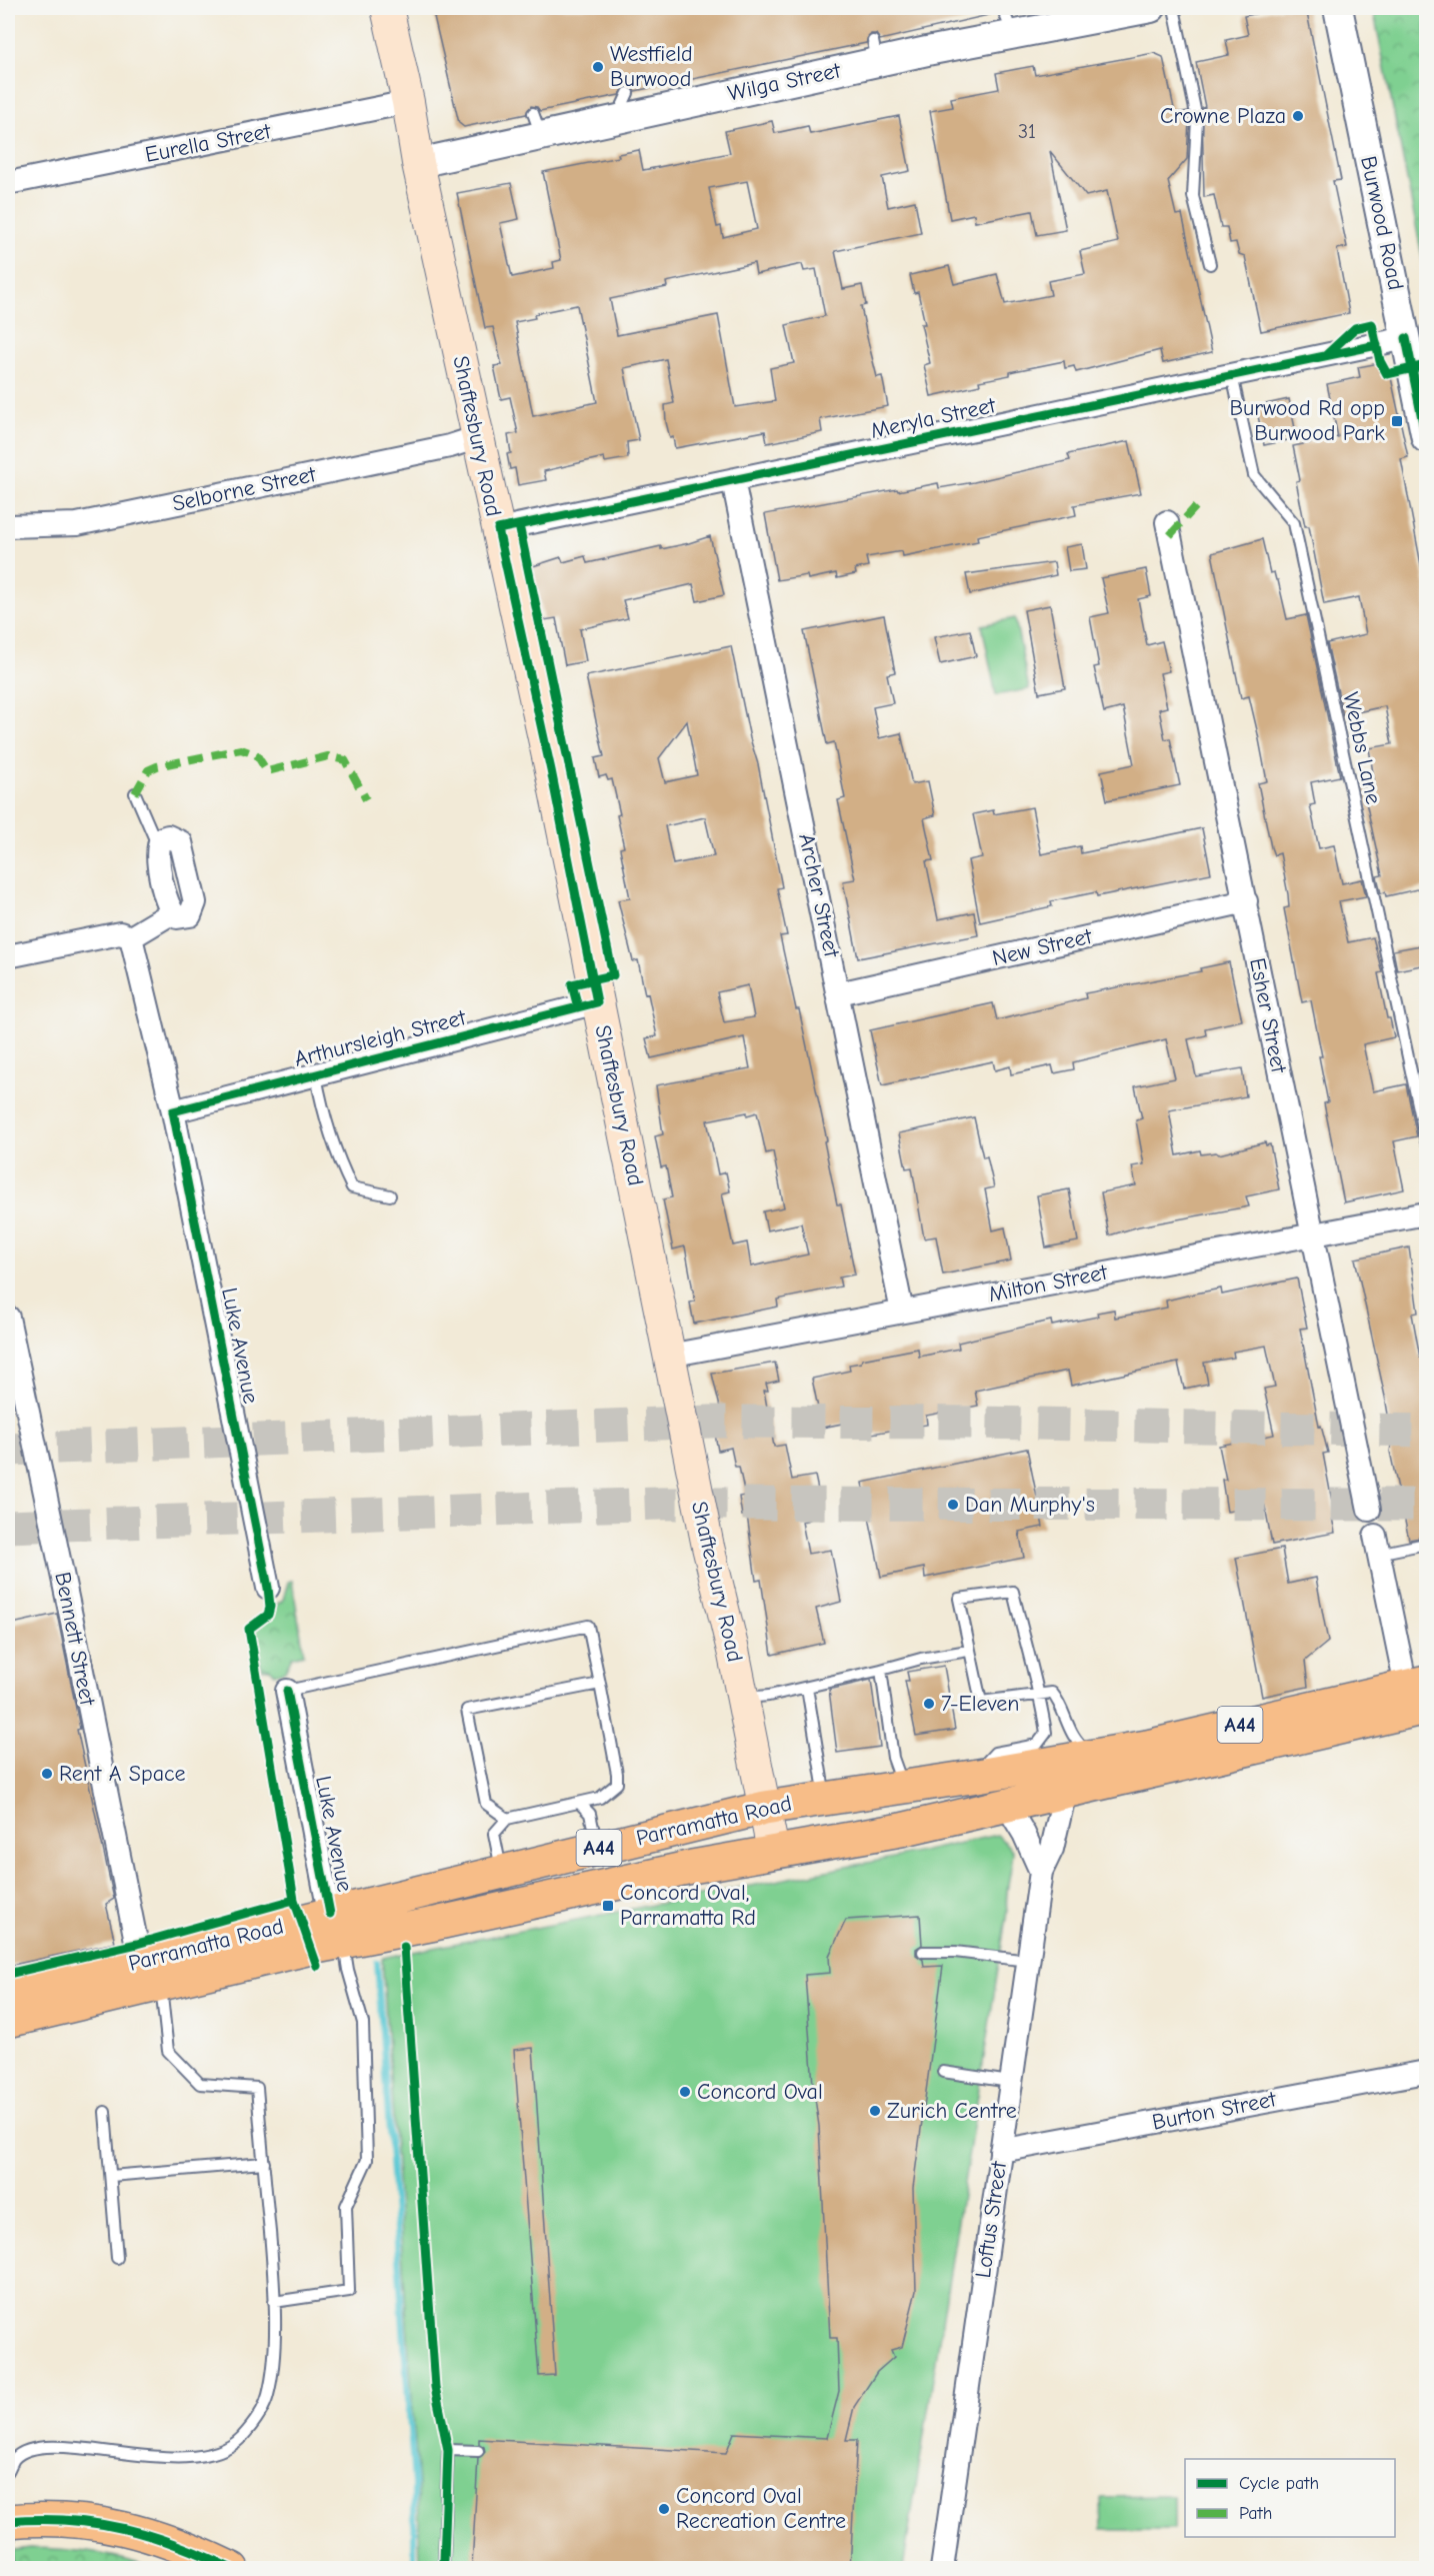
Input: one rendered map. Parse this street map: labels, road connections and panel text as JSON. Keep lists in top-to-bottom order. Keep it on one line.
{"streets":{"main road":["Shaftesbury Road","A44","Parramatta Road"],"street":["Wilga Street","Eurella Street","Burwood Road","Meryla Street","Selborne Street","Archer Street","New Street","Esher Street","Arthursleigh Street","Milton Street","Luke Avenue","Bennett Street","Burton Street","Loftus Street"],"lane":["Webbs Lane"]},"crossings":[["Wilga Street","Shaftesbury Road"],["Eurella Street","Shaftesbury Road"],["Burwood Road","Meryla Street"],["Meryla Street","Shaftesbury Road"],["Meryla Street","Webbs Lane"],["Meryla Street","Archer Street"],["Shaftesbury Road","Selborne Street"],["Shaftesbury Road","Arthursleigh Street"],["Shaftesbury Road","Milton Street"],["Shaftesbury Road","Parramatta Road"],["Archer Street","New Street"],["Archer Street","Milton Street"],["New Street","Esher Street"],["Esher Street","Milton Street"],["Arthursleigh Street","Luke Avenue"],["Luke Avenue","Parramatta Road"],["Bennett Street","Parramatta Road"],["Parramatta Road","Loftus Street"],["Burton Street","Loftus Street"]],"places":{"other":["Westfield Burwood","Crowne Plaza","Dan Murphy's","7-Eleven","Rent A Space","Concord Oval","Zurich Centre","Concord Oval Recreation Centre"],"transit":["Burwood Rd opp Burwood Park","Concord Oval, Parramatta Rd"]},"house_numbers":["31"],"legend":["Cycle path","Path"]}
